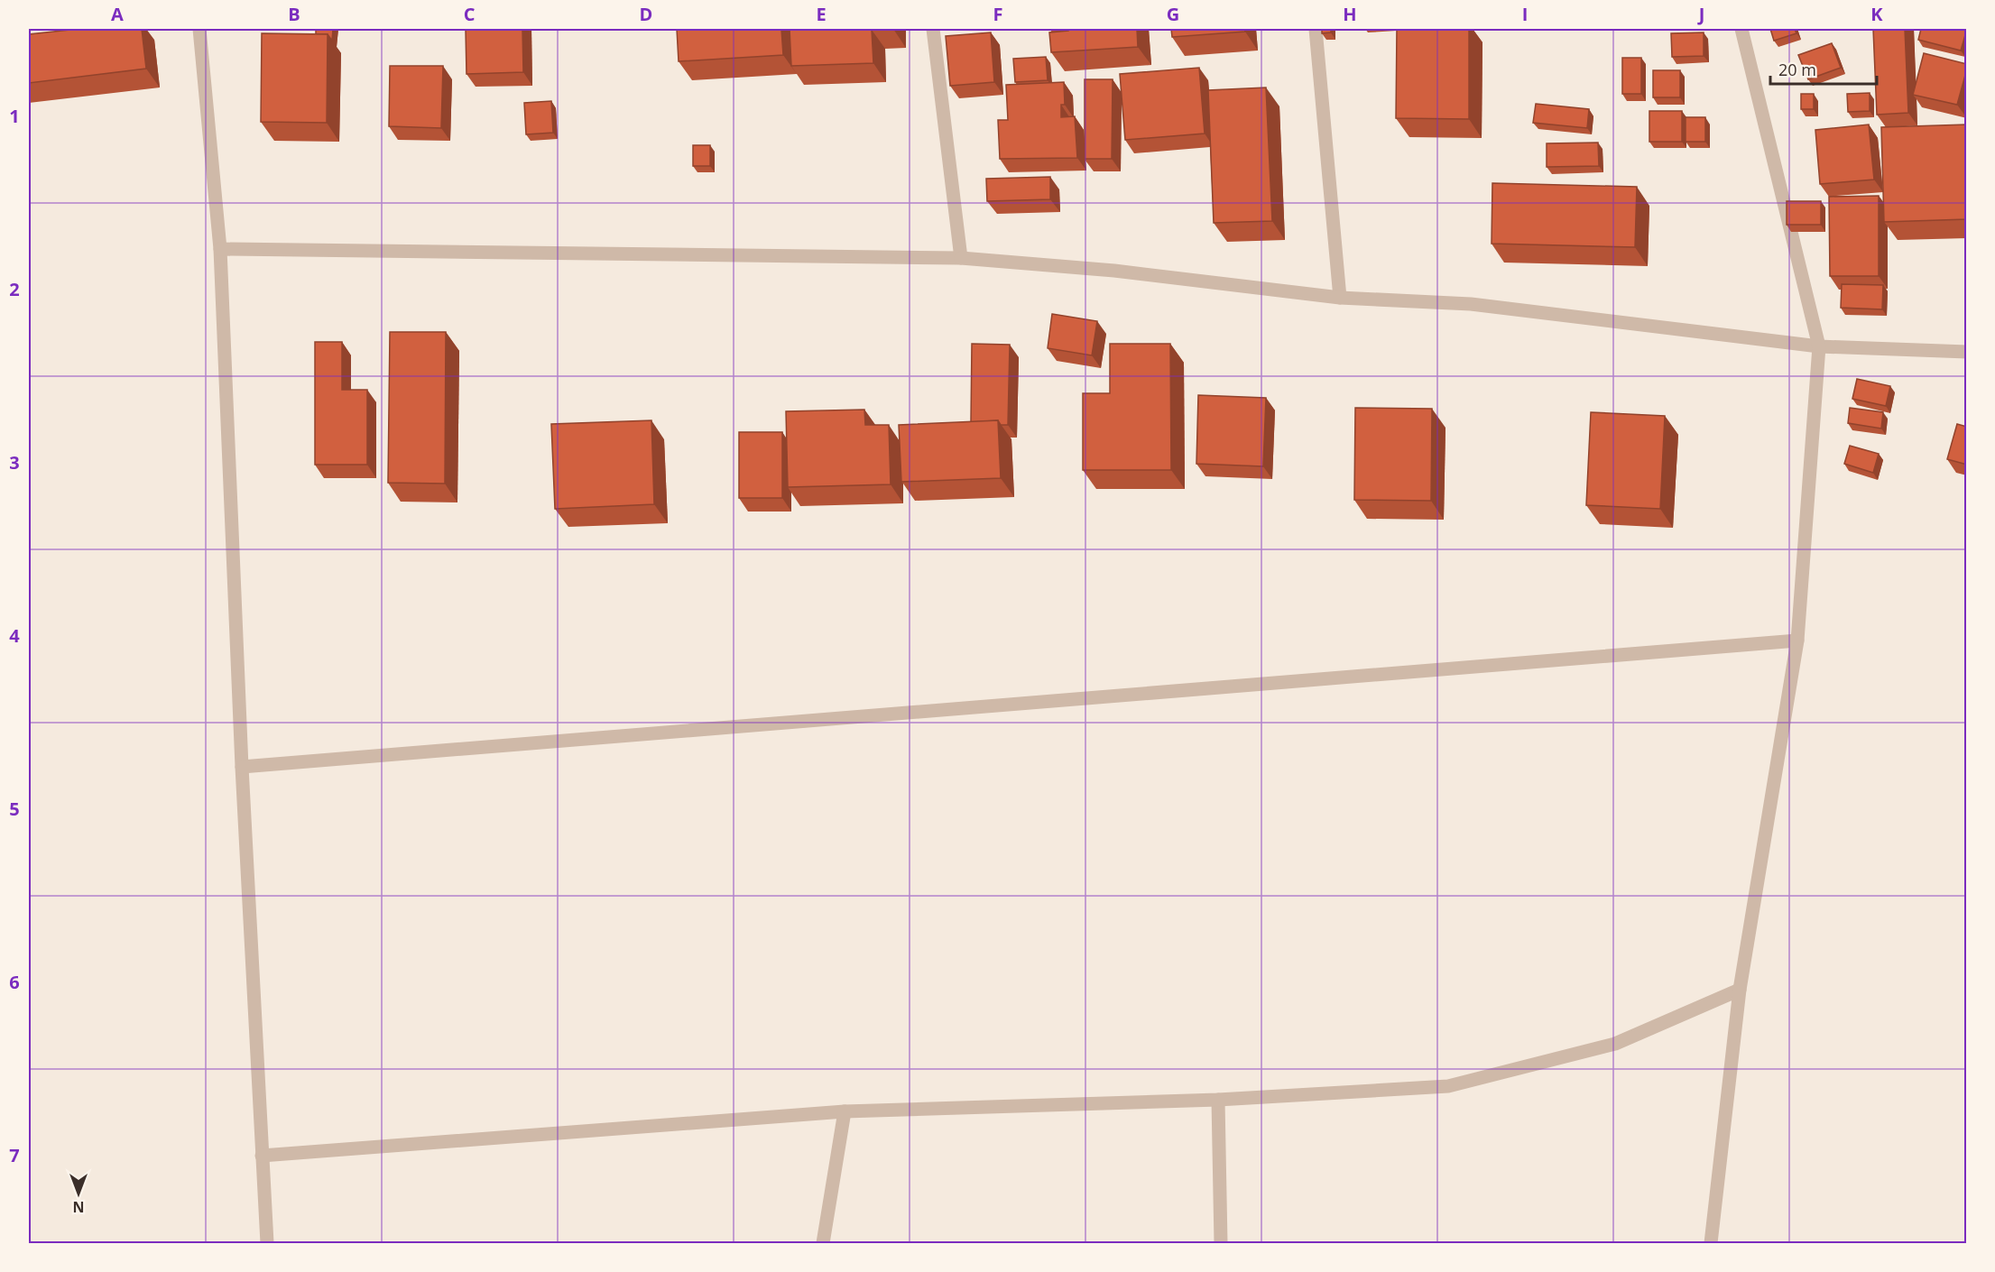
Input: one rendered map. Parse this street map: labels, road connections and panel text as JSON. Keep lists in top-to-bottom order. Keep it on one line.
{"scale_bar":"20 m","north":"bottom","grid":{"columns":["A","B","C","D","E","F","G","H","I","J","K"],"rows":["1","2","3","4","5","6","7"]}}
